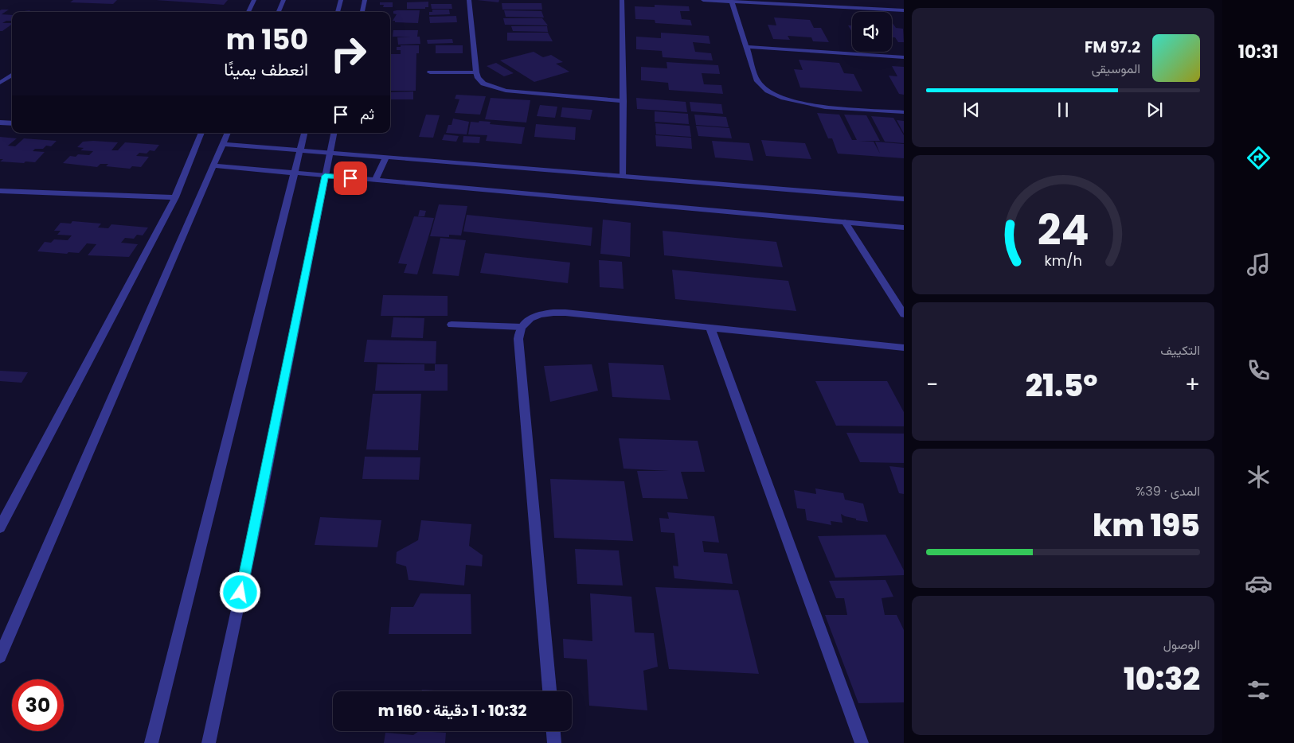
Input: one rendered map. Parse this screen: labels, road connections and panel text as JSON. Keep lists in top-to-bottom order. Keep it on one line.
{"page":{"tabs":"10:31","turn":["150 m","انعطف يمينًا"],"song":["97.2 FM","الموسيقى"],"then":"ثم","tile":["التكييف",["المدى · 39%","195 km"],["الوصول","10:32"]],"heat":["−","21.5°","+"],"limit":"30","trip":"10:32 · 1 دقيقة · 160 m","gauge":["24","km/h"]}}
